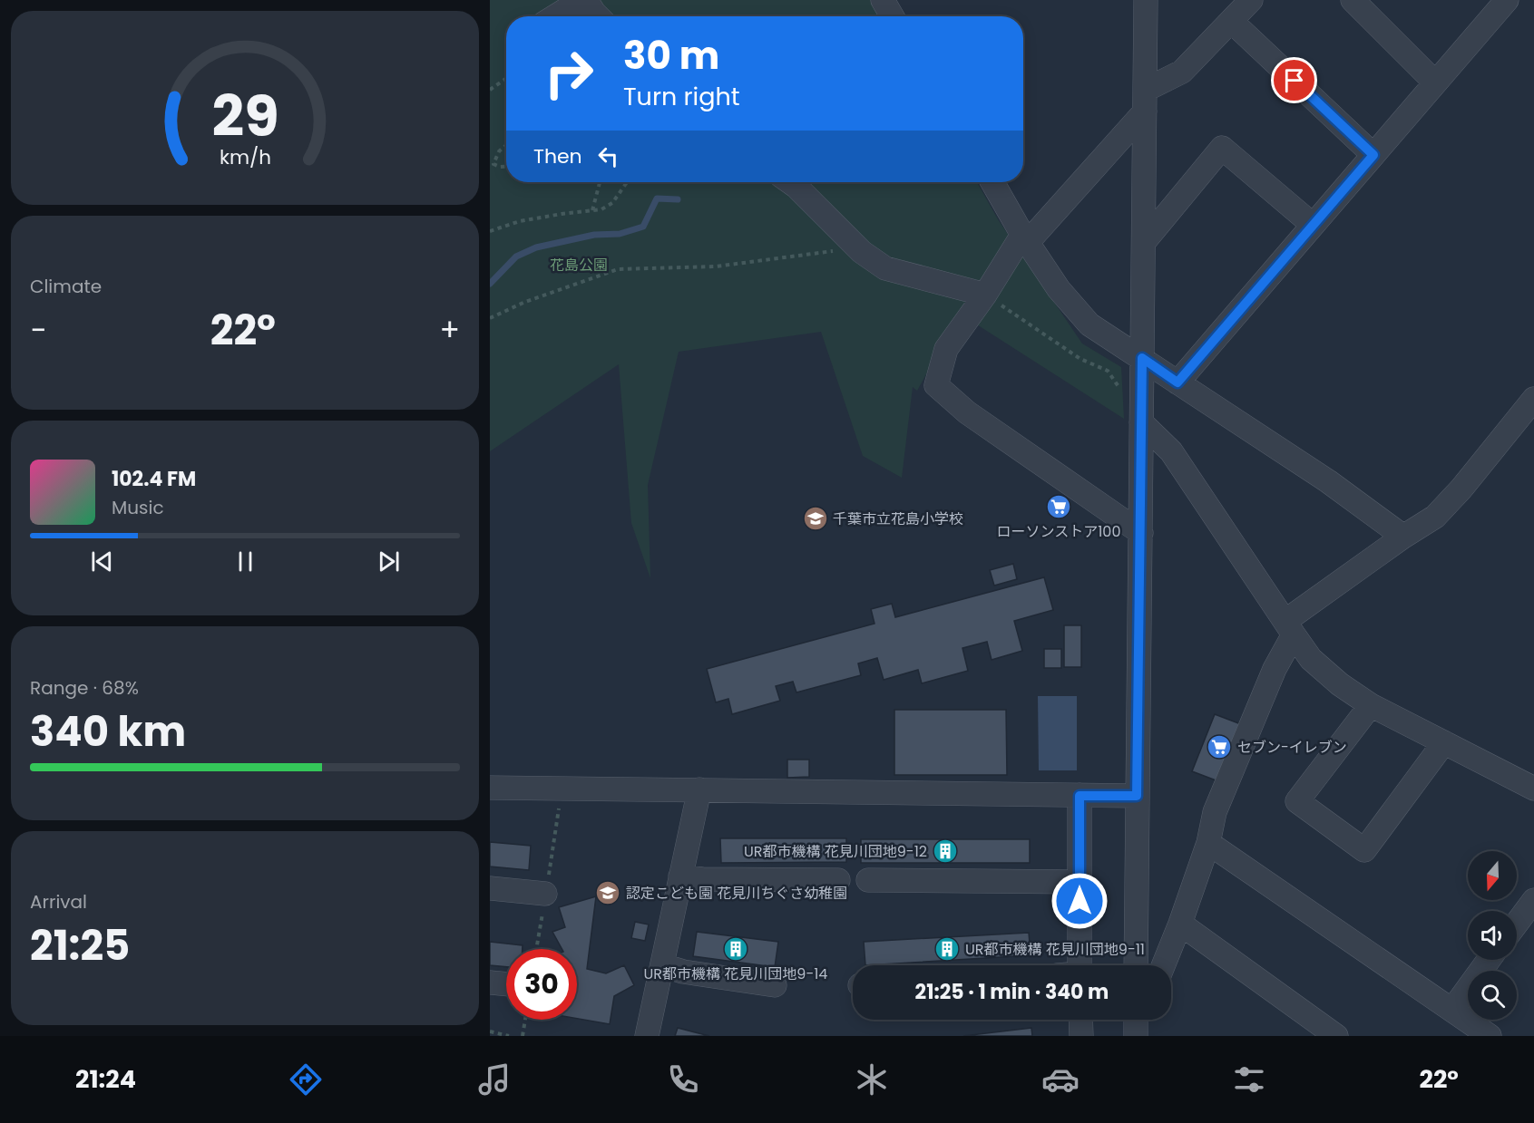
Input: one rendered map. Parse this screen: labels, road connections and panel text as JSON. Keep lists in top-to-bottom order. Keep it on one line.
{"parks":["花島公園"],"places":{"supermarket":["ローソンストア100","セブン-イレブン"],"school or university":["千葉市立花島小学校","認定こども園 花見川ちぐさ幼稚園"],"building":["UR都市機構 花見川団地9-12","UR都市機構 花見川団地9-14","UR都市機構 花見川団地9-11"]},"north":"bottom","page":{"turn":["30 m","Turn right"],"then":"Then","tile":["Climate",["Range · 68%","340 km"],["Arrival","21:25"]],"heat":["−","22°","+"],"song":["102.4 FM","Music"],"limit":"30","trip":"21:25 · 1 min · 340 m","tabs":["21:24","22°"],"gauge":["29","km/h"]}}
